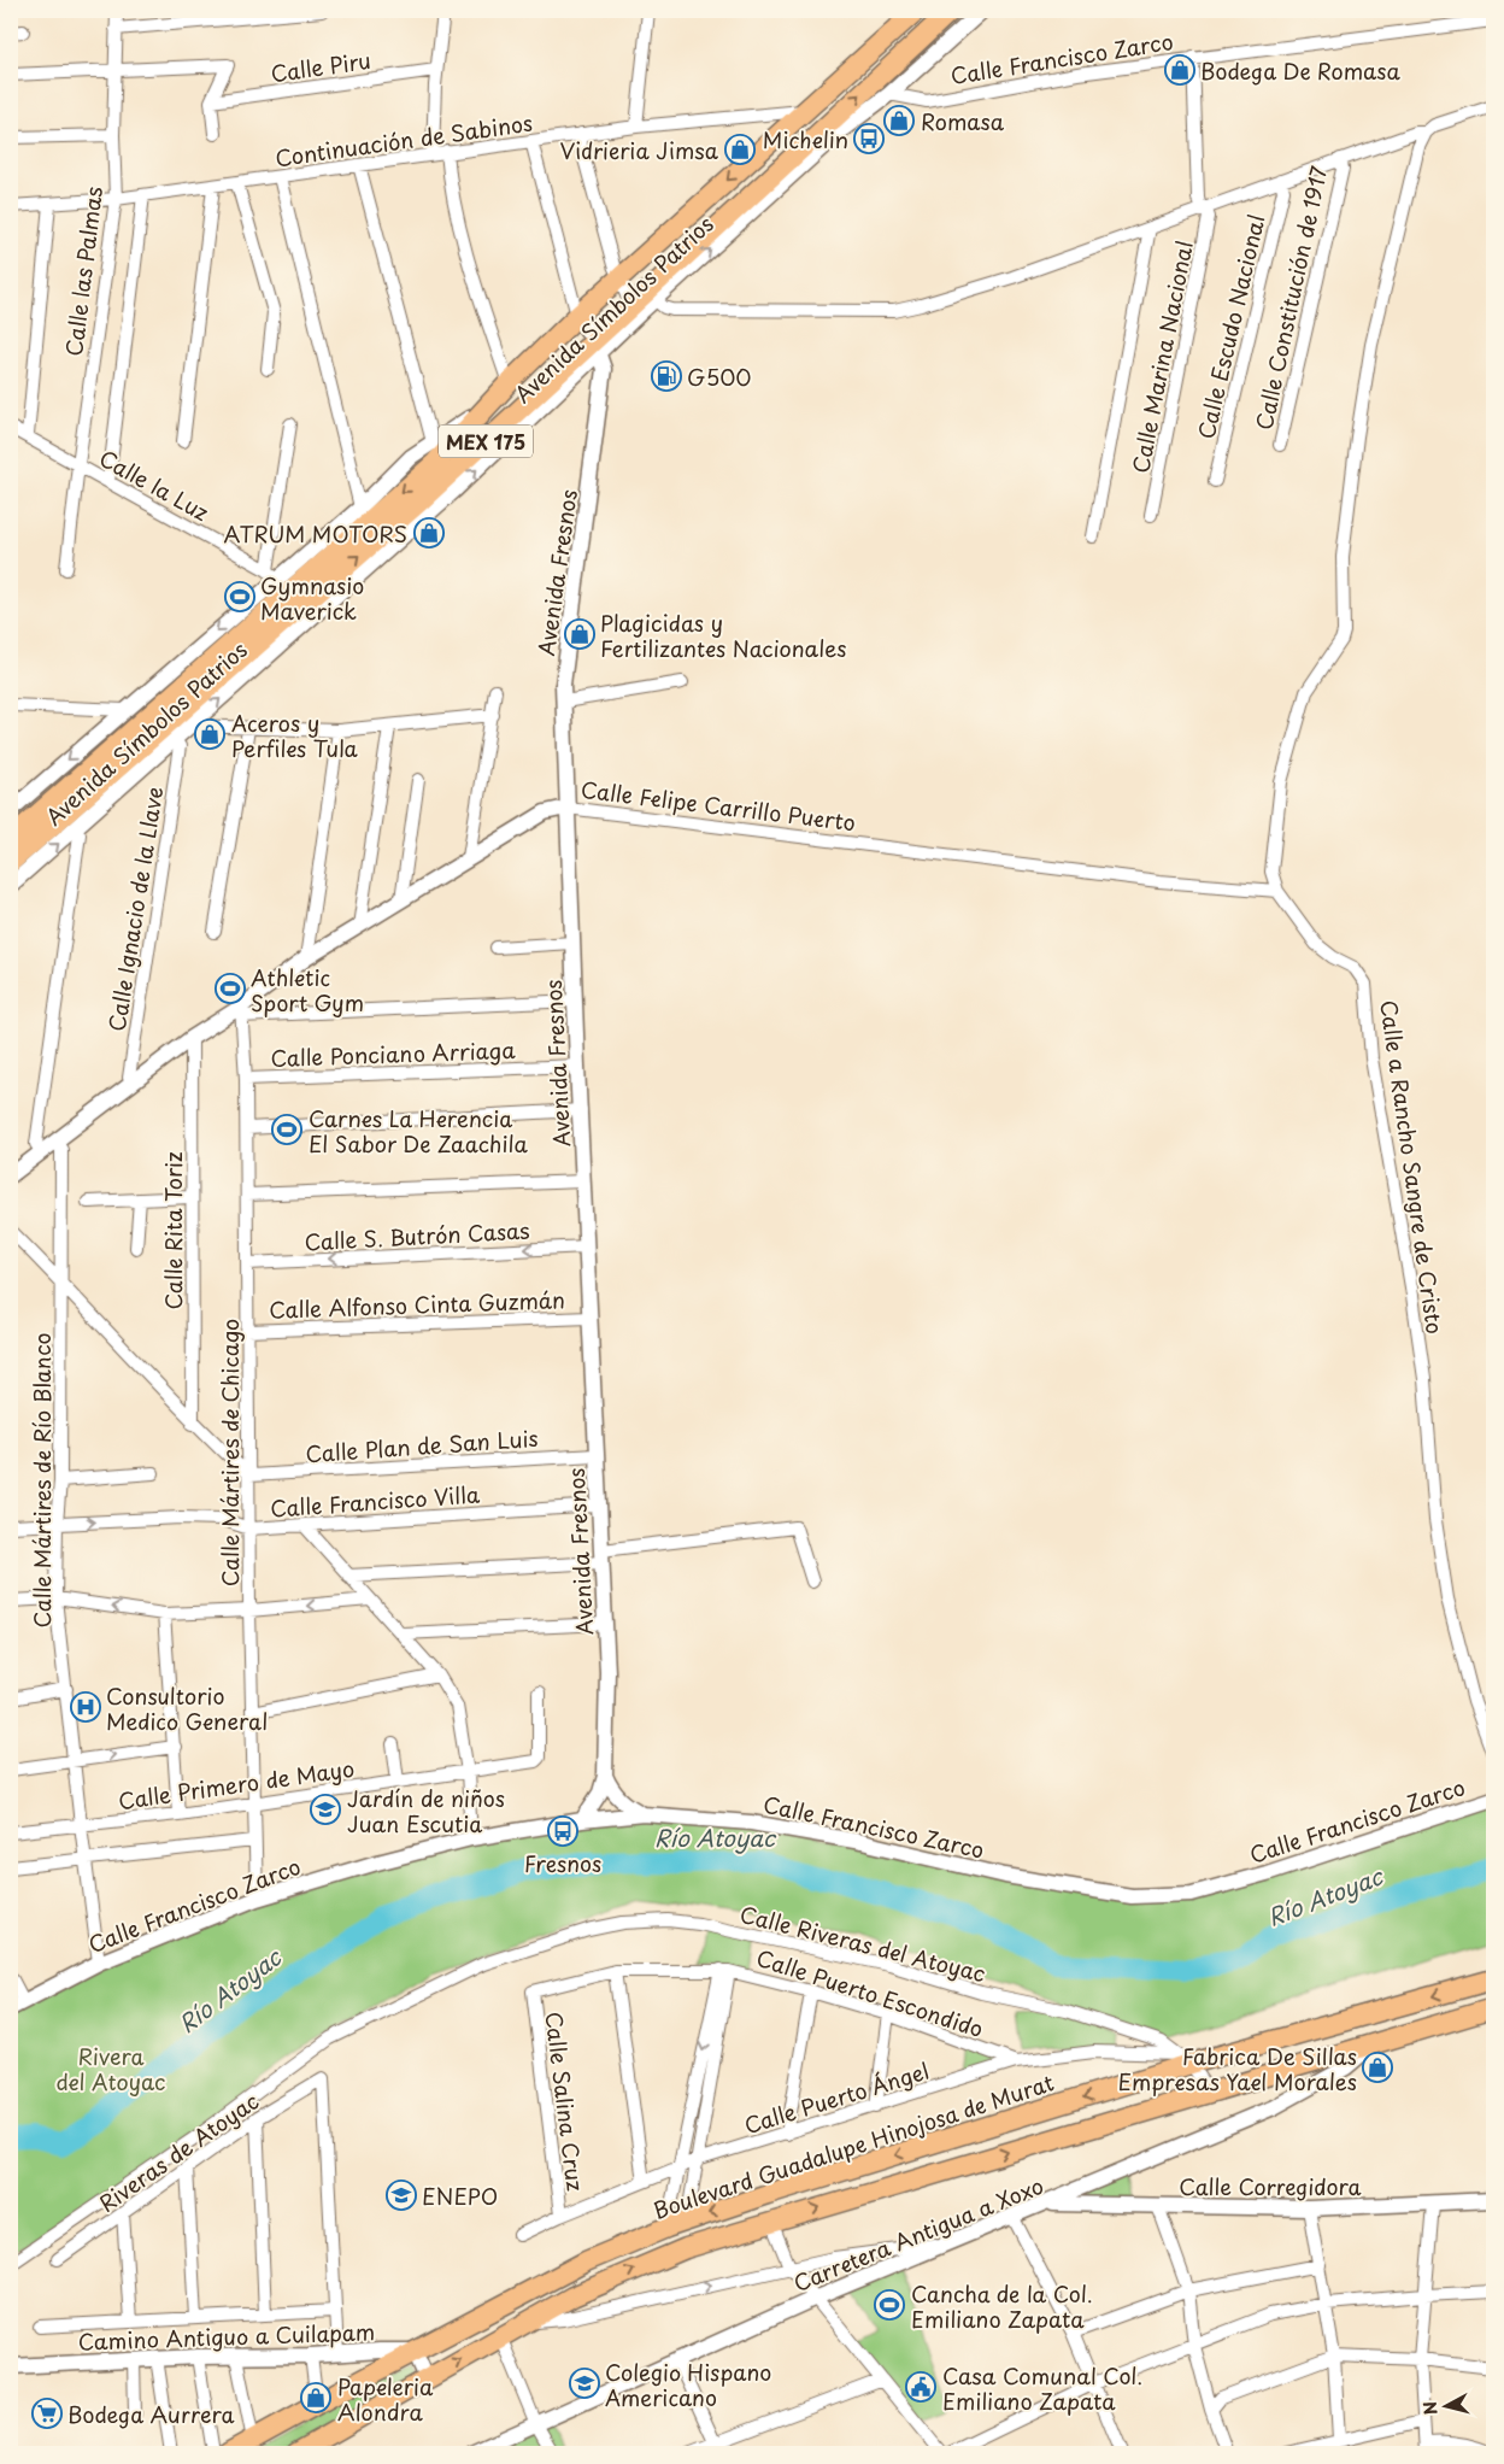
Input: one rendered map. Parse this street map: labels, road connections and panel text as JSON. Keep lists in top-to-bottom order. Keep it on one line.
{"streets":{"main road":["Avenida Símbolos Patrios","MEX 175","Boulevard Guadalupe Hinojosa de Murat"],"street":["Calle Francisco Zarco","Calle Piru","Continuación de Sabinos","Calle las Palmas","Calle Constitución de 1917","Calle Escudo Nacional","Calle Marina Nacional","Calle la Luz","Avenida Fresnos","Calle Felipe Carrillo Puerto","Calle Ignacio de la Llave","Calle Ponciano Arriaga","Calle a Rancho Sangre de Cristo","Calle Rita Toriz","Calle S. Butrón Casas","Calle Alfonso Cinta Guzmán","Calle Plan de San Luis","Calle Mártires de Chicago","Calle Mártires de Río Blanco","Calle Francisco Villa","Calle Primero de Mayo","Calle Riveras del Atoyac","Calle Puerto Escondido","Calle Puerto Ángel","Calle Salina Cruz","Riveras de Atoyac","Calle Corregidora","Carretera Antigua a Xoxo","Camino Antiguo a Cuilapam"]},"crossings":[["Calle Francisco Zarco","Avenida Símbolos Patrios"],["Calle Francisco Zarco","Calle Marina Nacional"],["Calle Francisco Zarco","Avenida Fresnos"],["Calle Francisco Zarco","Calle Mártires de Chicago"],["Calle Francisco Zarco","Calle Mártires de Río Blanco"],["Continuación de Sabinos","Calle las Palmas"],["Continuación de Sabinos","Avenida Símbolos Patrios"],["Calle las Palmas","Calle la Luz"],["Avenida Símbolos Patrios","Calle la Luz"],["Avenida Símbolos Patrios","Avenida Fresnos"],["Avenida Símbolos Patrios","Calle Ignacio de la Llave"],["Avenida Fresnos","Calle Felipe Carrillo Puerto"],["Avenida Fresnos","Calle Ponciano Arriaga"],["Avenida Fresnos","Calle S. Butrón Casas"],["Avenida Fresnos","Calle Alfonso Cinta Guzmán"],["Avenida Fresnos","Calle Plan de San Luis"],["Avenida Fresnos","Calle Francisco Villa"],["Calle Felipe Carrillo Puerto","Calle Ignacio de la Llave"],["Calle Felipe Carrillo Puerto","Calle a Rancho Sangre de Cristo"],["Calle Felipe Carrillo Puerto","Calle Rita Toriz"],["Calle Felipe Carrillo Puerto","Calle Mártires de Chicago"],["Calle Felipe Carrillo Puerto","Calle Mártires de Río Blanco"],["Calle Ponciano Arriaga","Calle Mártires de Chicago"],["Calle S. Butrón Casas","Calle Mártires de Chicago"],["Calle Alfonso Cinta Guzmán","Calle Mártires de Chicago"],["Calle Plan de San Luis","Calle Mártires de Chicago"],["Calle Mártires de Chicago","Calle Francisco Villa"],["Calle Mártires de Chicago","Calle Primero de Mayo"],["Calle Mártires de Río Blanco","Calle Francisco Villa"],["Calle Mártires de Río Blanco","Calle Primero de Mayo"],["Calle Riveras del Atoyac","Calle Puerto Ángel"],["Calle Riveras del Atoyac","Boulevard Guadalupe Hinojosa de Murat"],["Calle Puerto Escondido","Calle Puerto Ángel"],["Calle Puerto Escondido","Calle Salina Cruz"],["Calle Puerto Ángel","Calle Salina Cruz"],["Calle Puerto Ángel","Boulevard Guadalupe Hinojosa de Murat"],["Boulevard Guadalupe Hinojosa de Murat","Camino Antiguo a Cuilapam"],["Calle Corregidora","Carretera Antigua a Xoxo"]],"water":["Río Atoyac"],"parks":["Rivera del Atoyac"],"places":{"shop":["Bodega De Romasa","Romasa","Vidrieria Jimsa","ATRUM MOTORS","Plagicidas y Fertilizantes Nacionales","Aceros y Perfiles Tula","Fabrica De Sillas Empresas Yael Morales","Papeleria Alondra"],"bus stop":["Michelin","Fresnos"],"fuel station":["G500"],"sports":["Gymnasio Maverick","Athletic Sport Gym","Carnes La Herencia El Sabor De Zaachila","Cancha de la Col. Emiliano Zapata"],"hospital":["Consultorio Medico General"],"school or university":["Jardín de niños Juan Escutia","ENEPO","Colegio Hispano Americano"],"public building":["Casa Comunal Col. Emiliano Zapata"],"supermarket":["Bodega Aurrera"]},"north":"left"}
